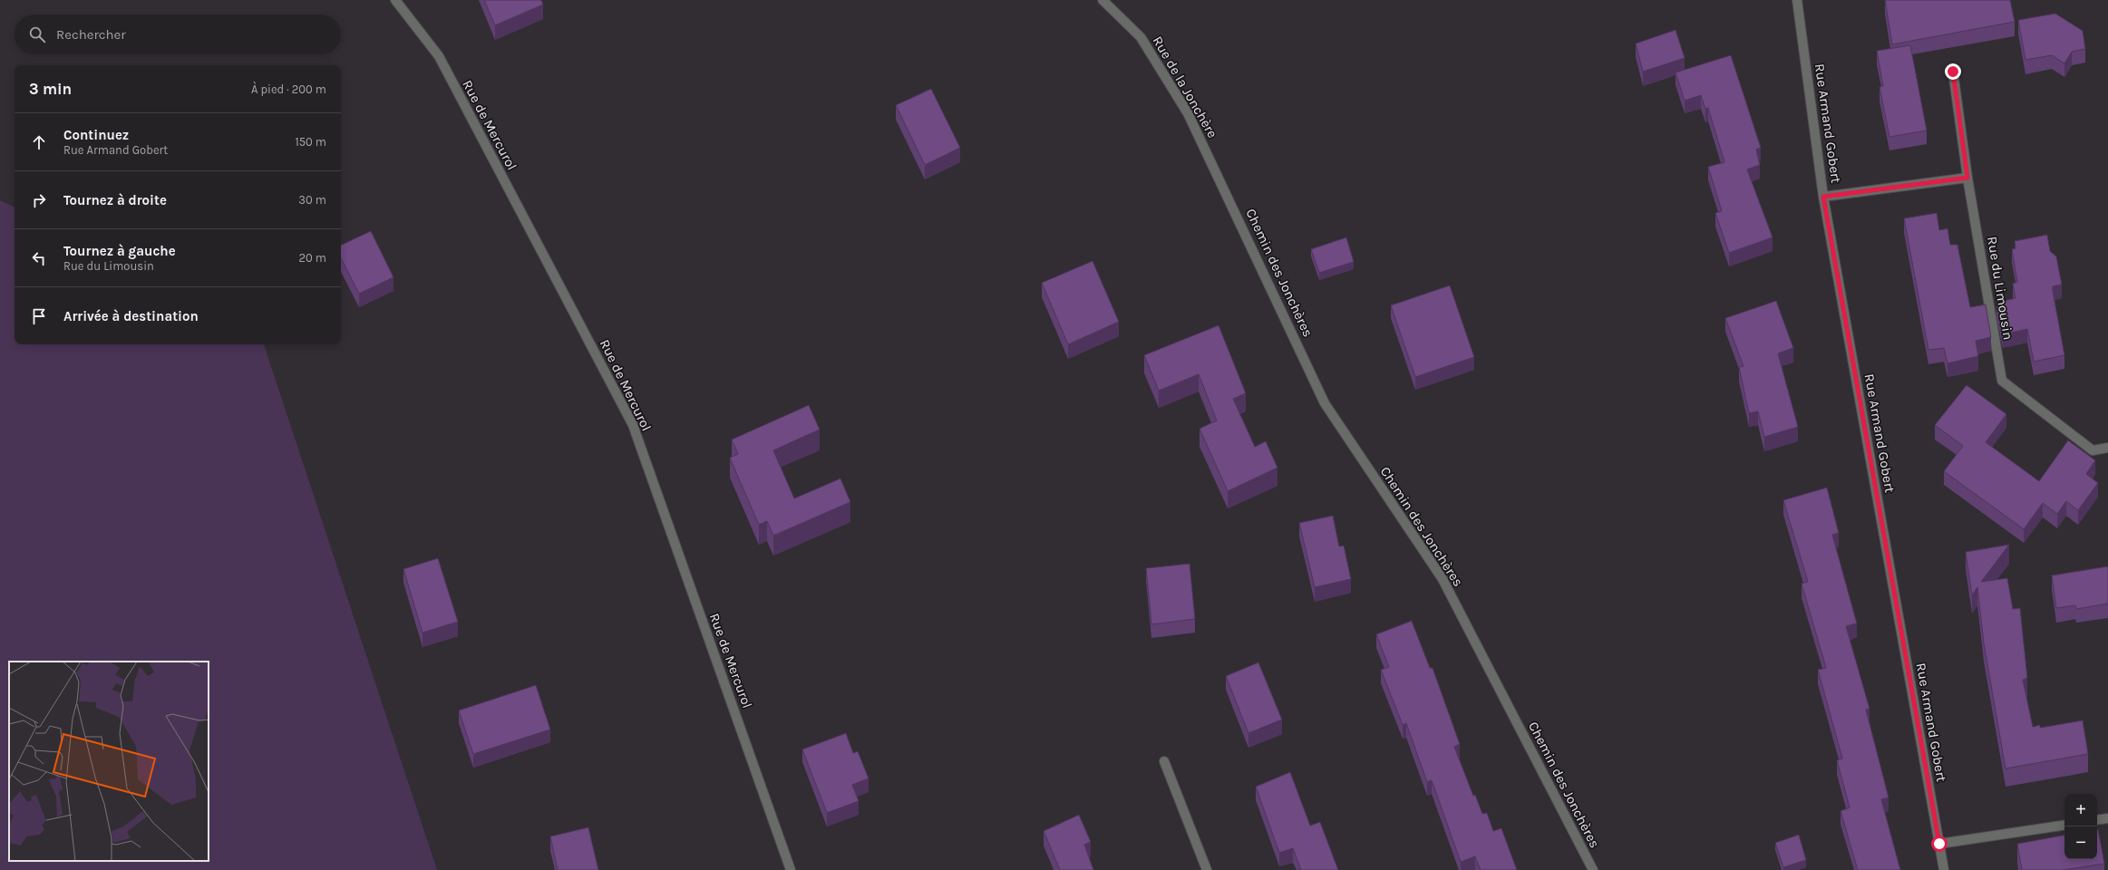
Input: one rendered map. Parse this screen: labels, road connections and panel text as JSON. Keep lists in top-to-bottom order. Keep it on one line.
{"streets":{"street":["Rue de la Jonchère","Rue Armand Gobert","Rue de Mercurol","Chemin des Jonchères","Rue du Limousin"]},"crossings":[["Rue de la Jonchère","Chemin des Jonchères"]],"page":{"search":"Rechercher","heading":["3 min","À pied · 200 m"],"list":[["Continuez","Rue Armand Gobert","150 m"],["Tournez à droite","30 m"],["Tournez à gauche","Rue du Limousin","20 m"],"Arrivée à destination"],"map_buttons":["+","−"]}}
